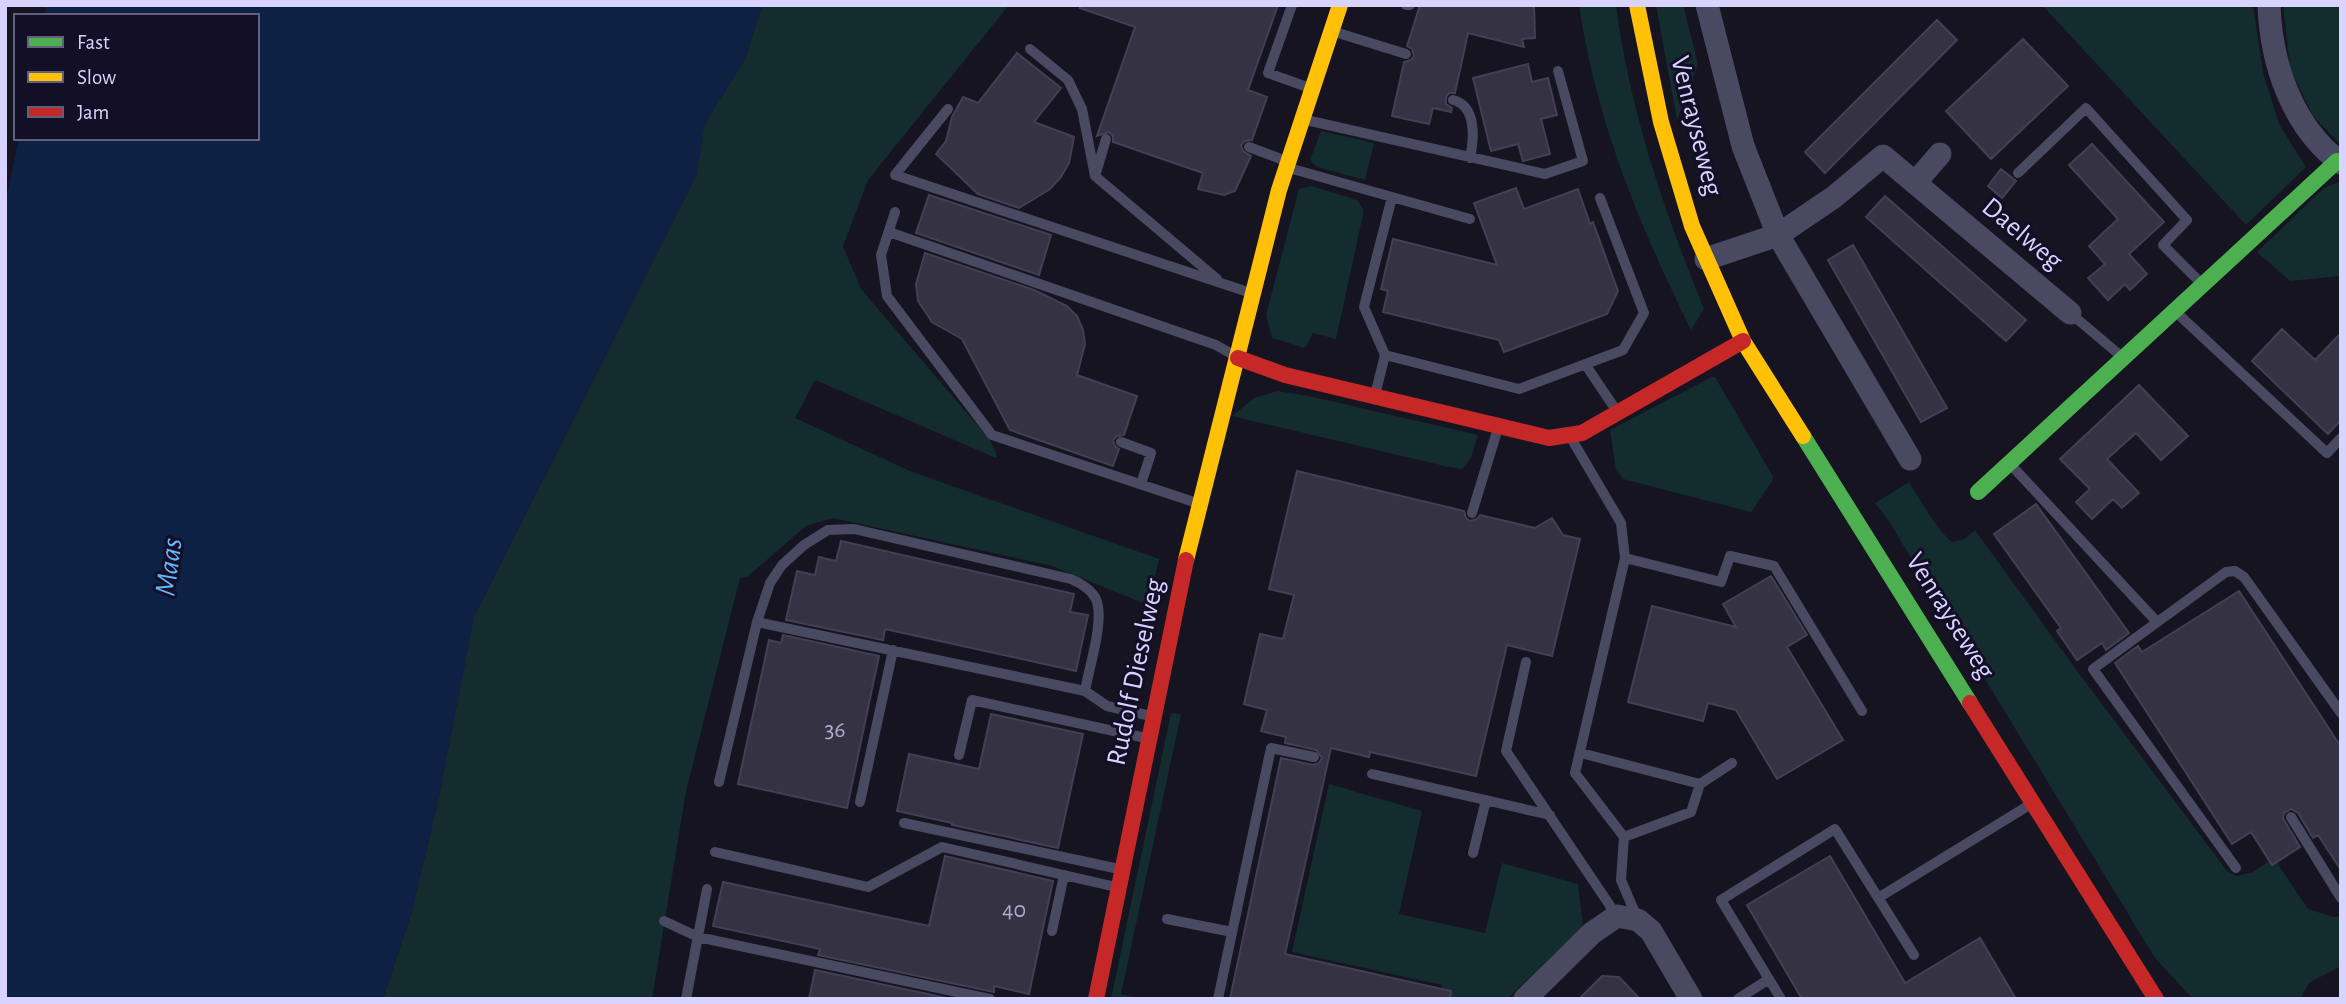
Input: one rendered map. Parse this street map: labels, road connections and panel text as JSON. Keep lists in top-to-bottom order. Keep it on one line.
{"streets":{"street":["Venrayseweg","Daelweg","Rudolf Dieselweg"]},"crossings":[["Venrayseweg","Daelweg"]],"water":["Maas"],"house_numbers":["36","40"],"legend":["Fast","Slow","Jam"]}
